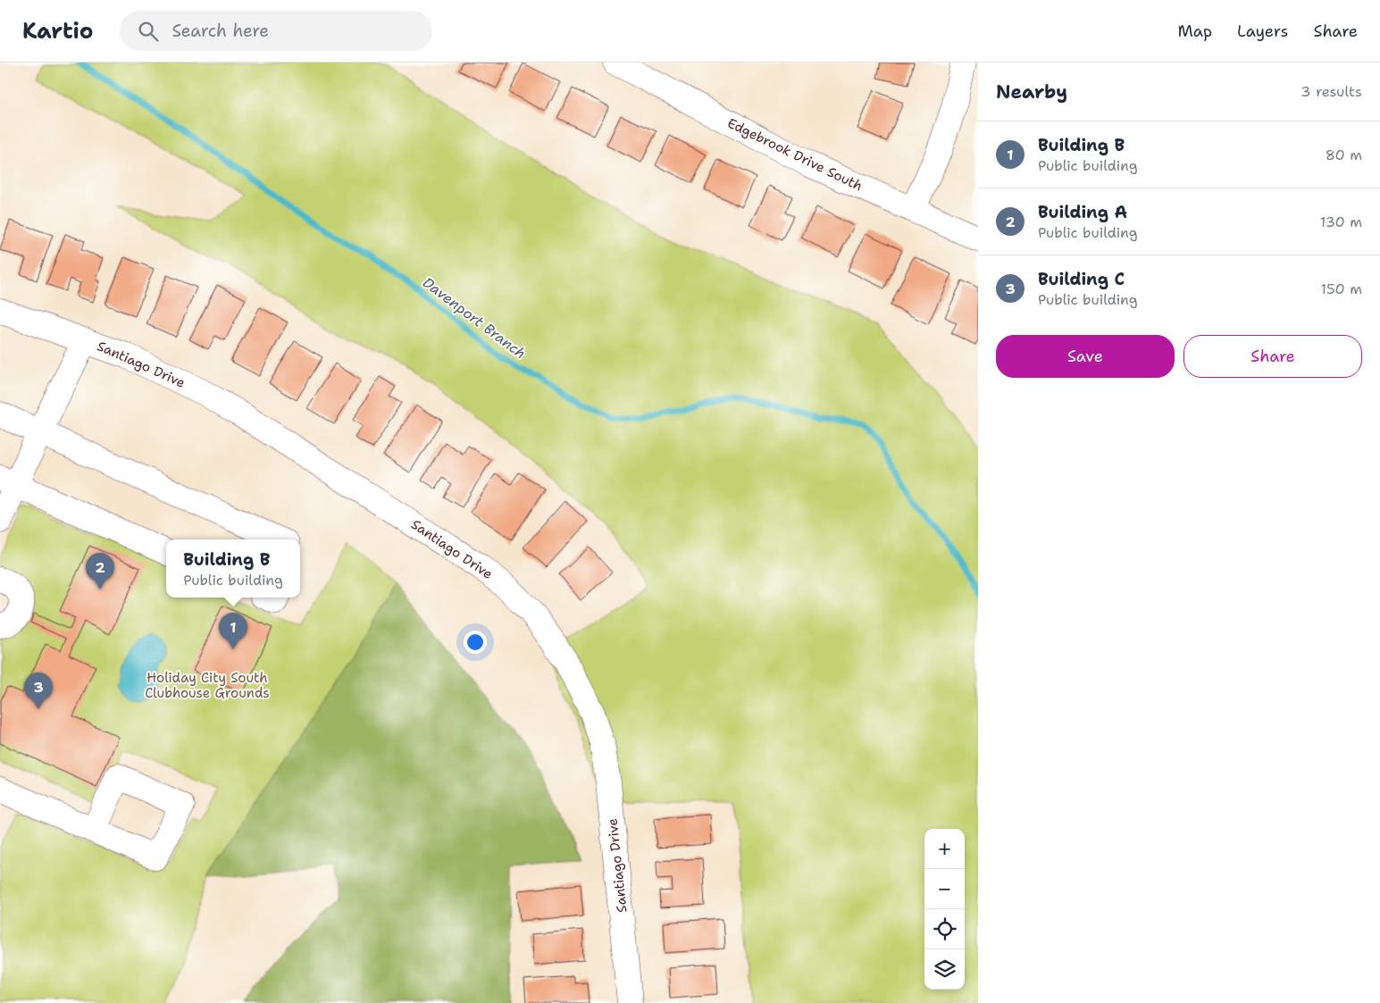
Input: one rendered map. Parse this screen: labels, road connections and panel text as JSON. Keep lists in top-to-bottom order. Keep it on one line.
{"streets":{"street":["Edgebrook Drive South","Santiago Drive"]},"water":["Davenport Branch"],"parks":["Holiday City South Clubhouse Grounds"],"page":{"header":"Kartio","search":"Search here","nav":["Map","Layers","Share"],"heading":["Nearby","3 results"],"list":[{"mark":"1","name":"Building B","note":"Public building","value":"80 m"},{"mark":"2","name":"Building A","note":"Public building","value":"130 m"},{"mark":"3","name":"Building C","note":"Public building","value":"150 m"}],"buttons":["Save","Share"],"popup":["Building B","Public building"],"pins":["2","1","3"],"map_buttons":["+","−"]}}
